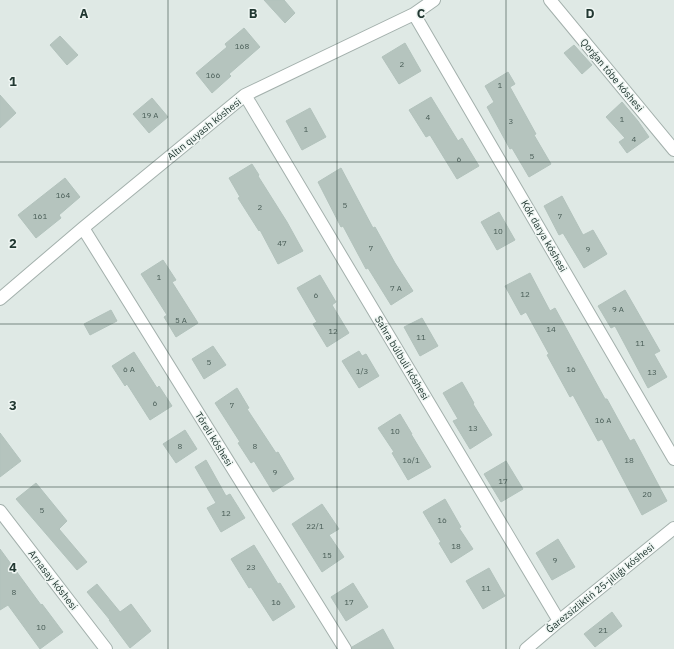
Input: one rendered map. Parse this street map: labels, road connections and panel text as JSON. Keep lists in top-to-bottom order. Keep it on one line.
{"streets":{"street":["Qorǵan tóbe kóshesi","Altın quyash kóshesi","Kók darya kóshesi","Sahra búlbuli kóshesi","Tóreli kóshesi","Arnasay kóshesi","Ǵarezsizliktiń 25-jıllıǵı kóshesi"]},"crossings":[["Altın quyash kóshesi","Kók darya kóshesi"],["Altın quyash kóshesi","Sahra búlbuli kóshesi"],["Altın quyash kóshesi","Tóreli kóshesi"],["Sahra búlbuli kóshesi","Ǵarezsizliktiń 25-jıllıǵı kóshesi"]],"house_numbers":["168","2","166","1","19 А","4","1","3","1","4","5","6","164","5","2","161","7","10","47","7","9","1","7 А","12","6","9 А","5 А","14","12","11","11","5","6 А","16","1/3","13","6","7","16 А","13","10","8","8","16/1","18","9","17","20","5","12","16","22/1","18","15","9","23","11","8","16","17","10","21"],"grid":{"columns":["A","B","C","D"],"rows":["1","2","3","4"]}}
